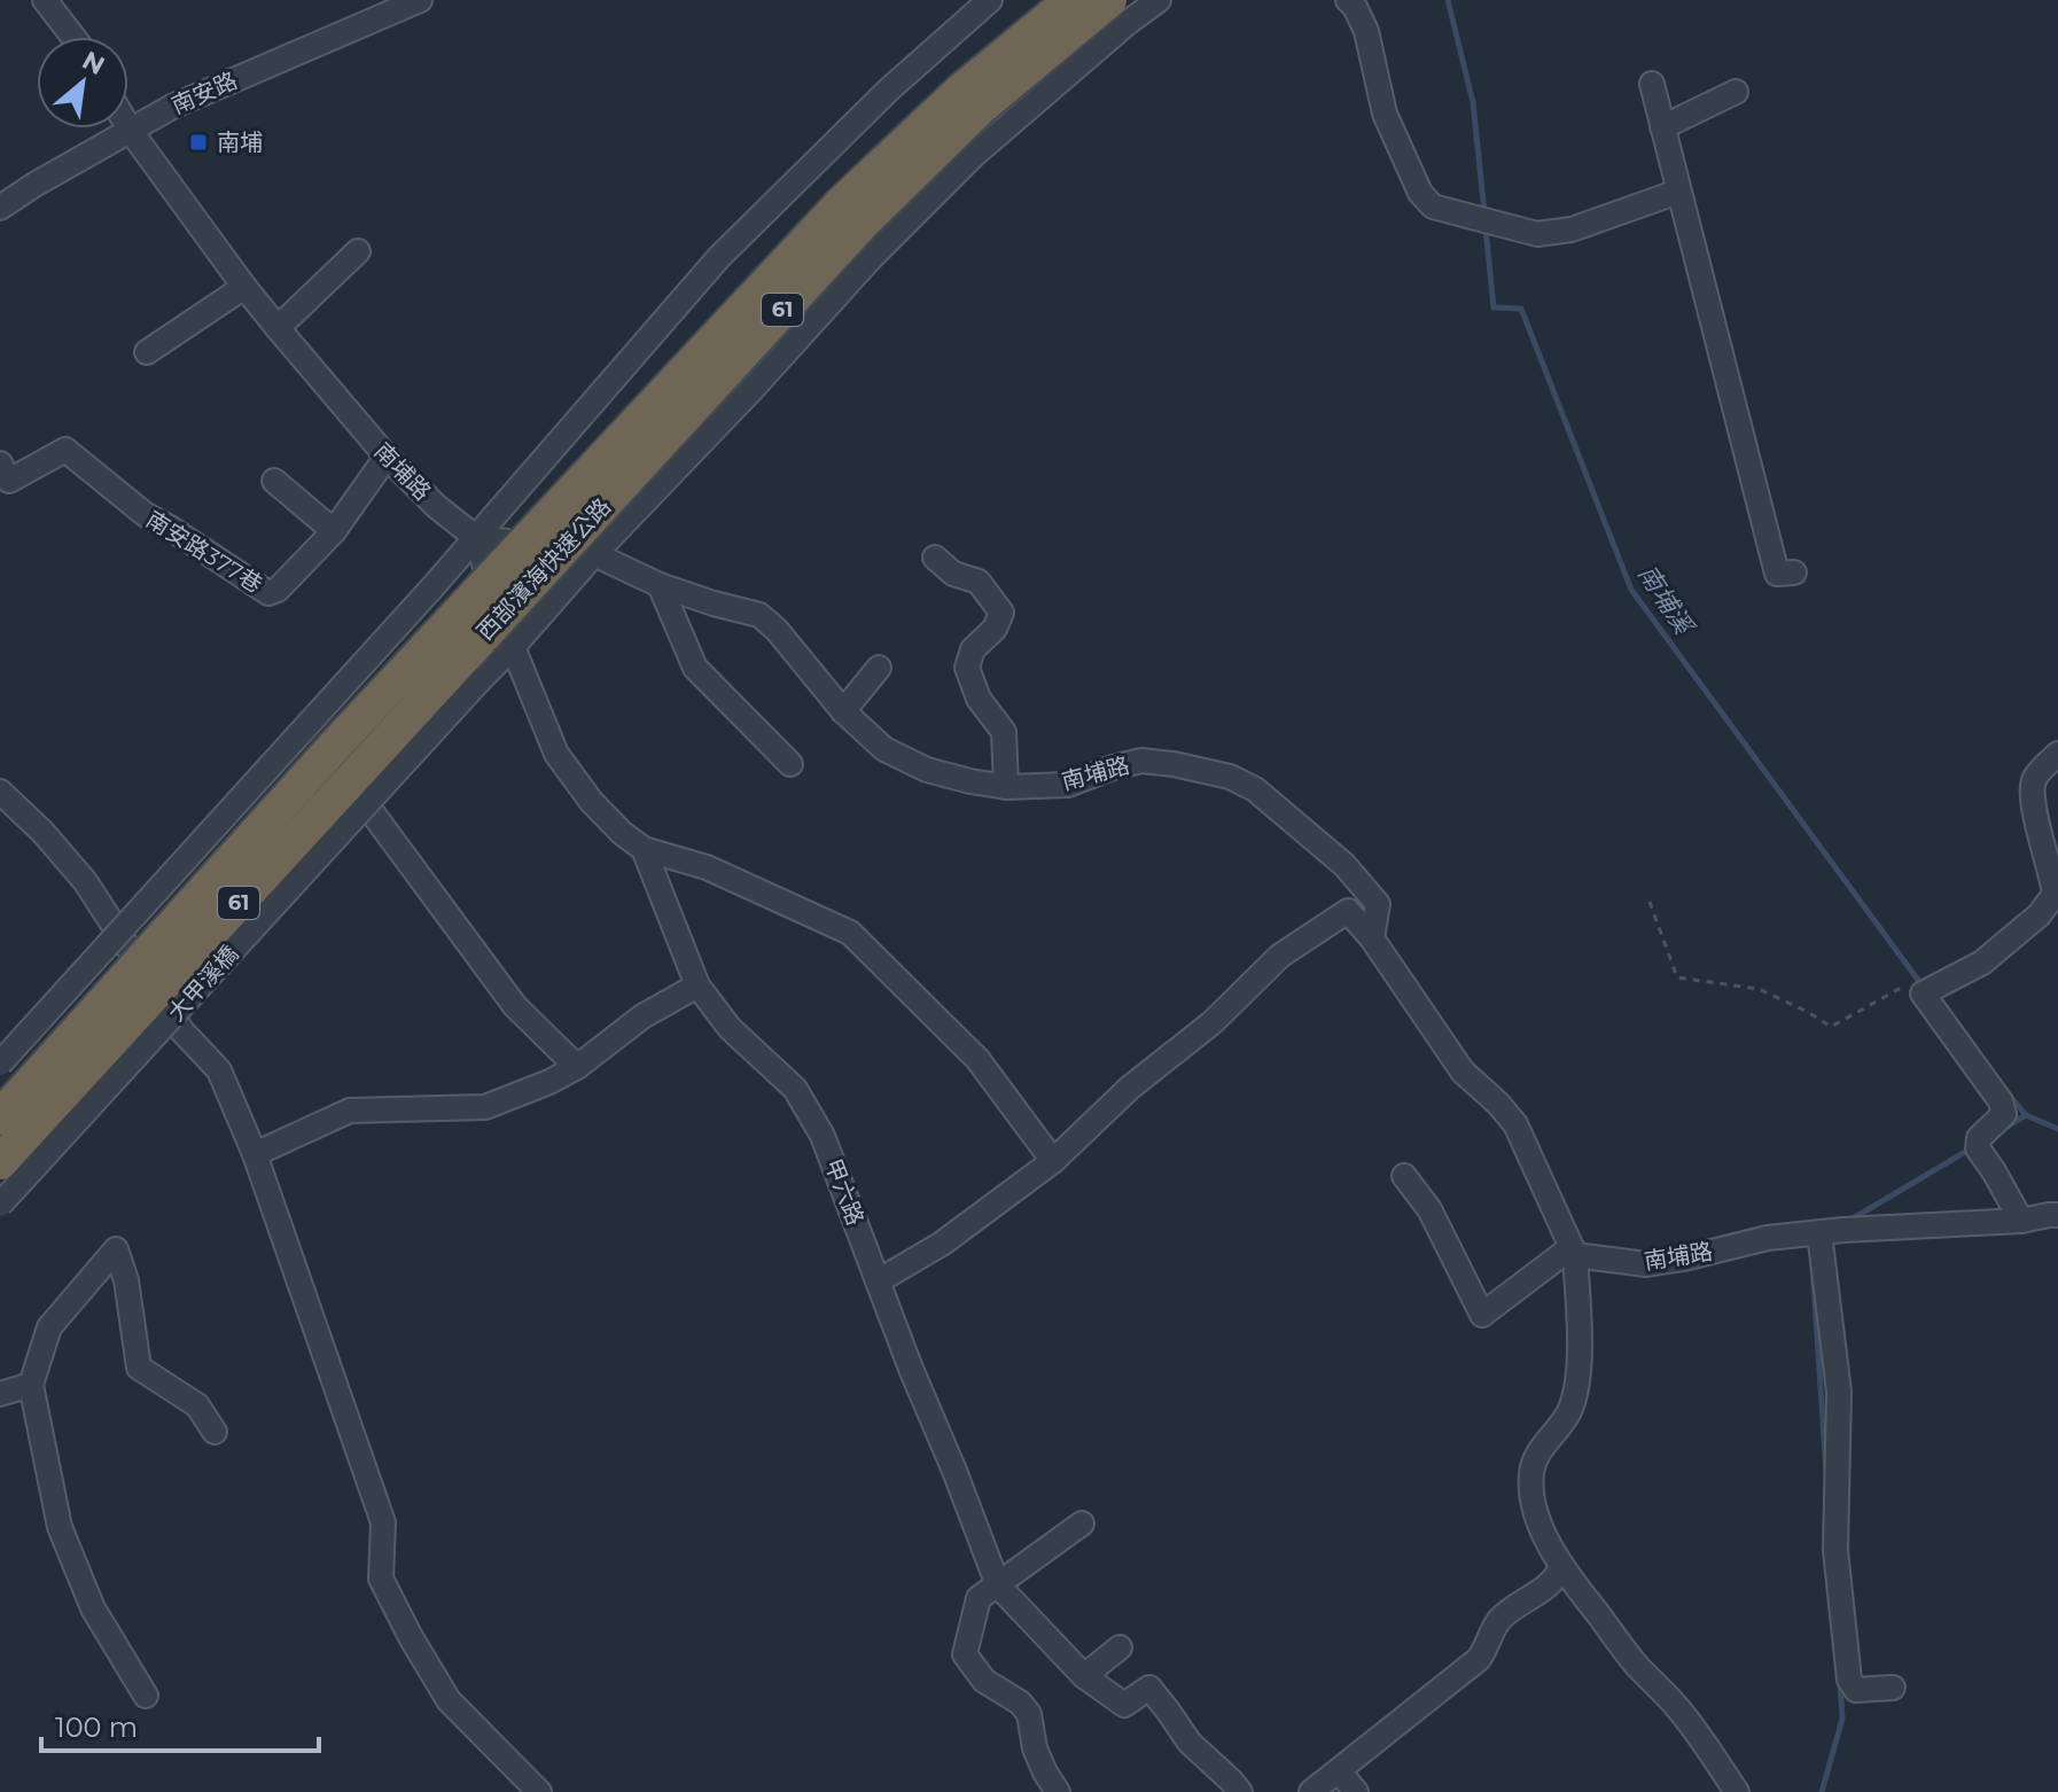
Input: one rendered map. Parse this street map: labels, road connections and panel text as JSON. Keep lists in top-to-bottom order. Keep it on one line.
{"streets":{"highway":["61","西部濱海快速公路"],"street":["南安路","南埔路","南安路377巷","大甲溪橋","甲六路"]},"crossings":[["南安路","南埔路"],["南埔路","南安路377巷"],["南埔路","大甲溪橋"],["南埔路","甲六路"],["大甲溪橋","甲六路"]],"water":["南埔溪"],"places":{"transit":["南埔"]},"scale_bar":"100 m","north":"top right"}
